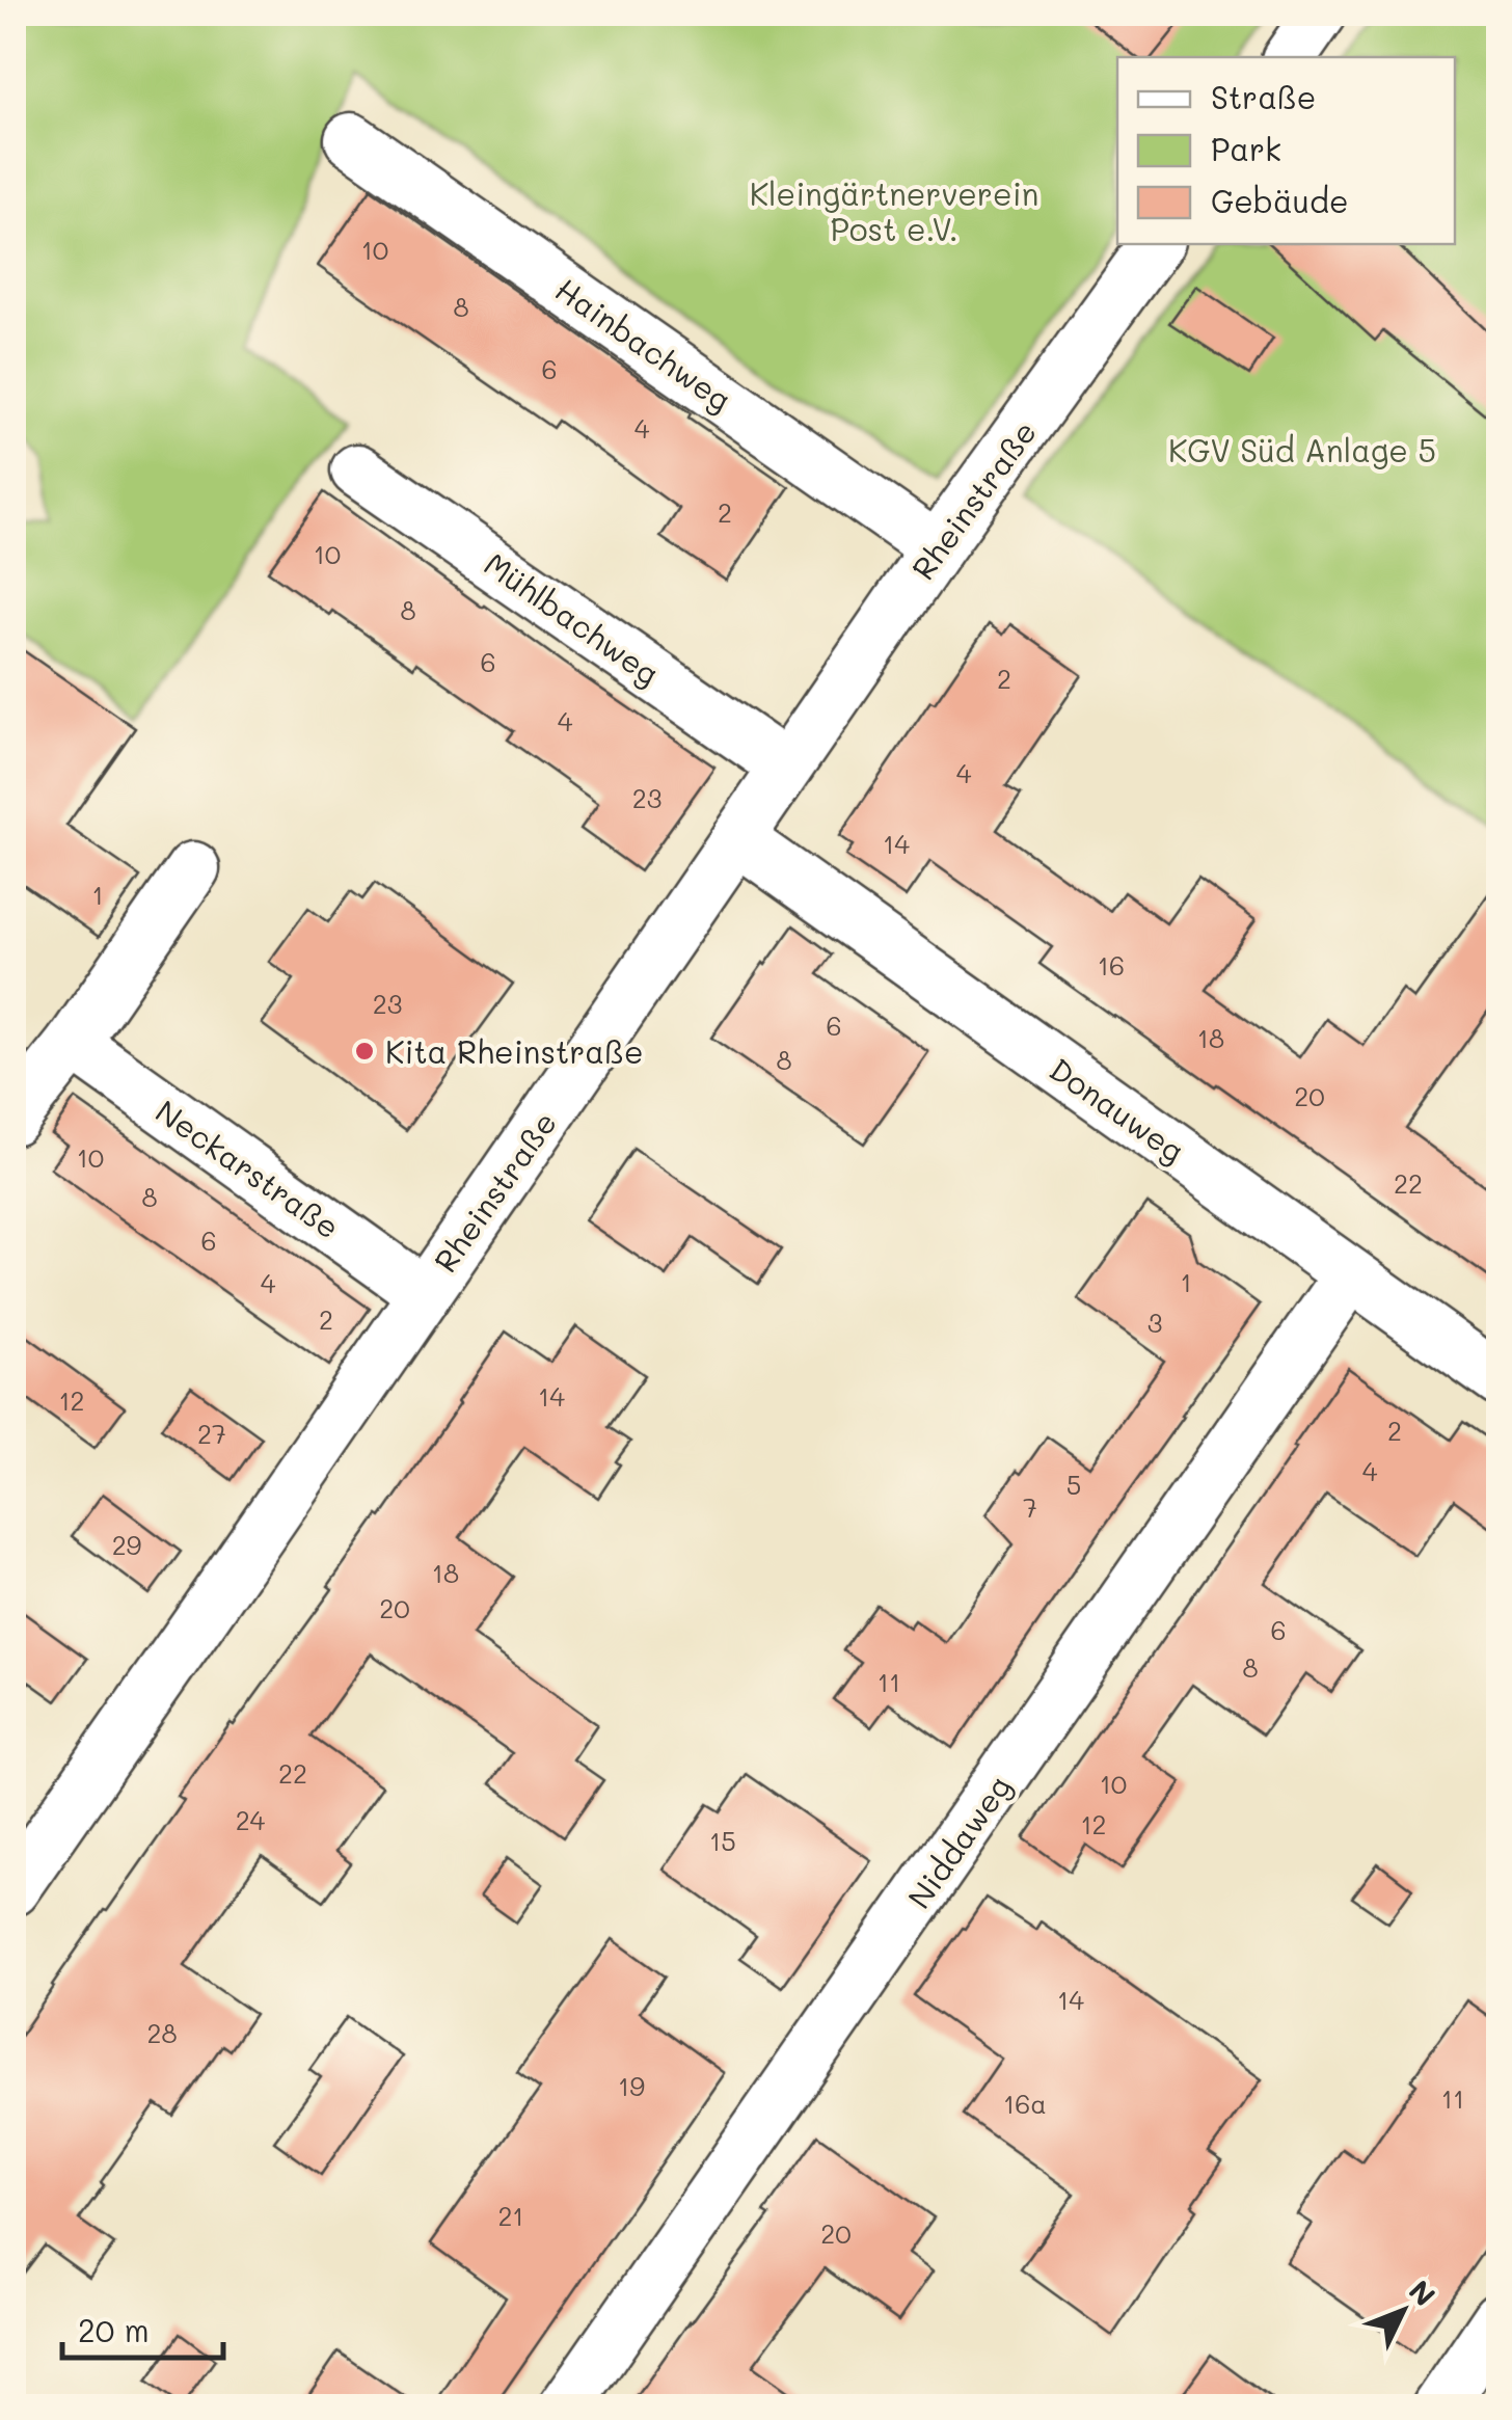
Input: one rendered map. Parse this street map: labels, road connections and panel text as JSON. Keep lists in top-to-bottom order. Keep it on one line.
{"streets":{"street":["Hainbachweg","Rheinstraße","Mühlbachweg","Donauweg","Neckarstraße","Niddaweg"]},"crossings":[["Hainbachweg","Rheinstraße"],["Rheinstraße","Mühlbachweg"],["Rheinstraße","Donauweg"],["Rheinstraße","Neckarstraße"],["Donauweg","Niddaweg"]],"parks":["Kleingärtnerverein Post e.V.","KGV Süd Anlage 5"],"places":["Kita Rheinstraße"],"house_numbers":["10","8","6","4","2","10","8","6","2","4","4","23","14","1","16","23","6","18","8","20","10","22","8","6","1","4","2","3","14","12","2","27","4","5","7","29","18","20","6","8","11","22","10","24","12","15","14","28","19","11","16a","21","20"],"legend":["Straße","Park","Gebäude"],"scale_bar":"20 m","north":"top right"}
